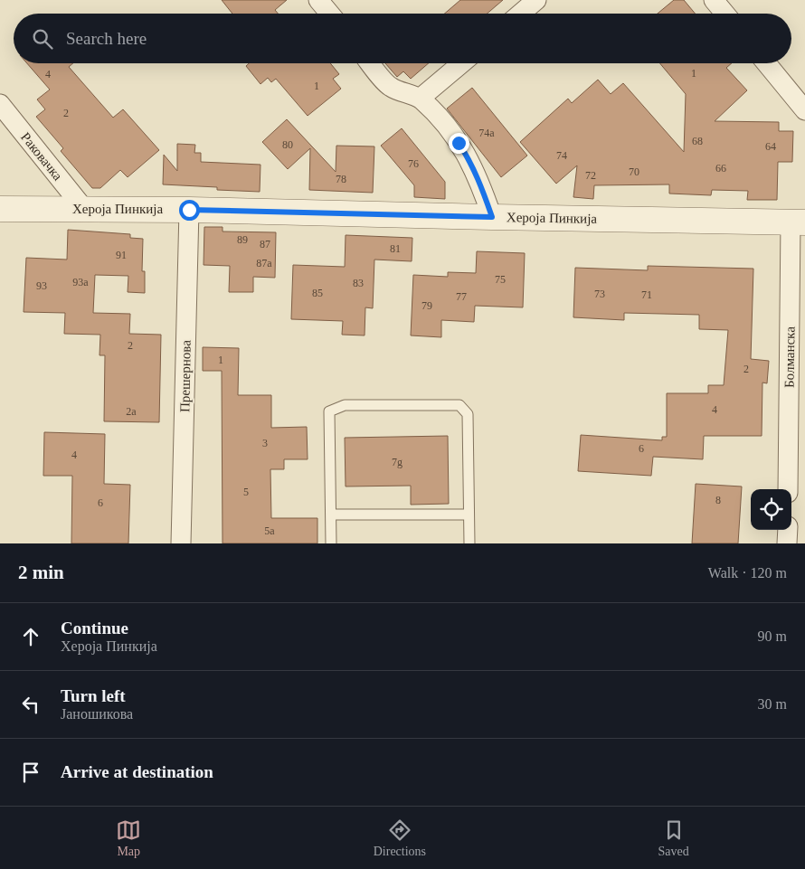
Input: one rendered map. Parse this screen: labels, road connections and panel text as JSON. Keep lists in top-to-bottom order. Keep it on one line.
{"streets":{"street":["Раковачка","Хероја Пинкија","Болманска","Прешернова"]},"crossings":[["Раковачка","Хероја Пинкија"],["Хероја Пинкија","Болманска"],["Хероја Пинкија","Прешернова"]],"house_numbers":["1","4","1","2","74a","68","80","64","74","76","66","70","72","78","89","87","81","91","87a","75","93a","83","93","85","73","71","77","79","2","1","2","4","2a","3","6","4","7g","5","8","6","5a"],"page":{"search":"Search here","heading":["2 min","Walk · 120 m"],"list":[["Continue","Хероја Пинкија","90 m"],["Turn left","Јаношикова","30 m"],"Arrive at destination"],"nav":["Map","Directions","Saved"]}}
